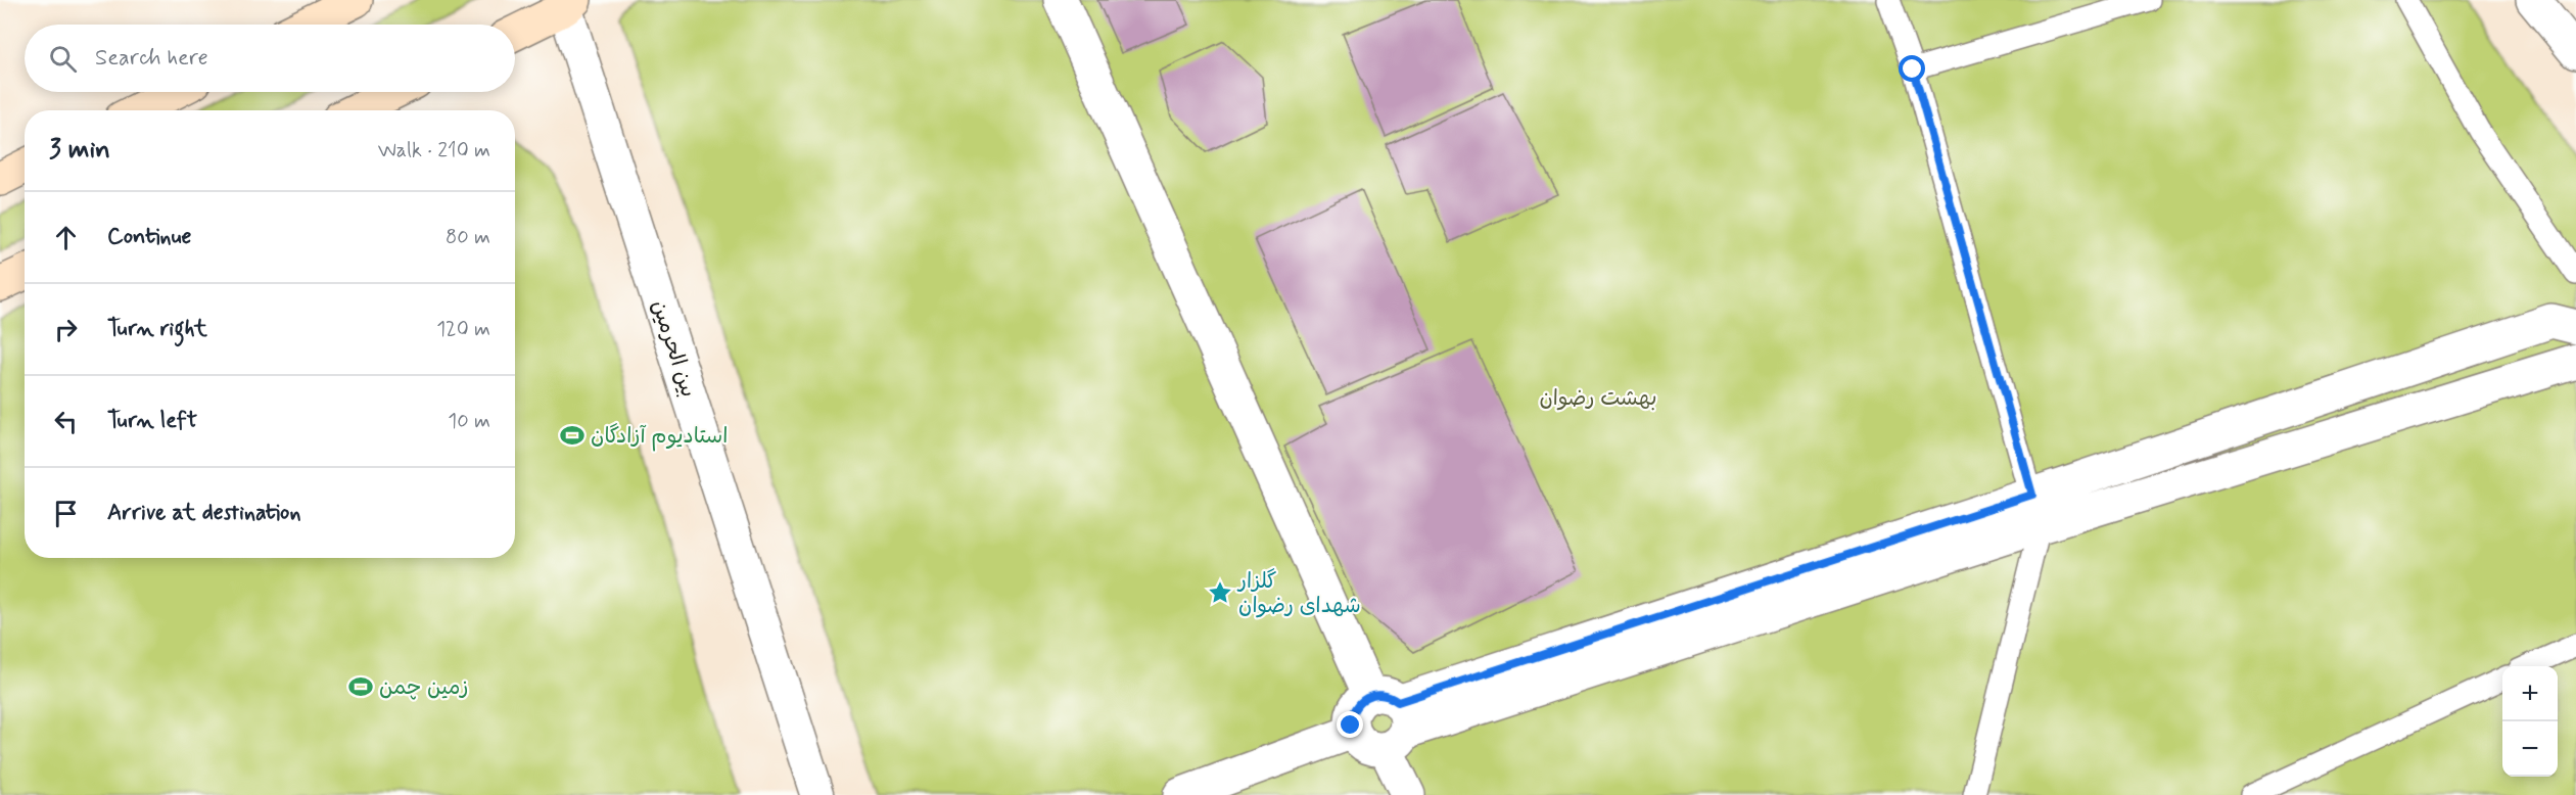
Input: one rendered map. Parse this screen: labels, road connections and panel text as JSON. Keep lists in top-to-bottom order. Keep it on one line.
{"streets":{"street":["بین الحرمین"]},"parks":["بهشت رضوان"],"places":{"sports":["استادیوم آزادگان","زمین چمن"],"place":["گلزار شهدای رضوان"]},"page":{"search":"Search here","heading":["3 min","Walk · 210 m"],"list":[["Continue","80 m"],["Turn right","120 m"],["Turn left","10 m"],"Arrive at destination"],"map_buttons":["+","−"]}}
